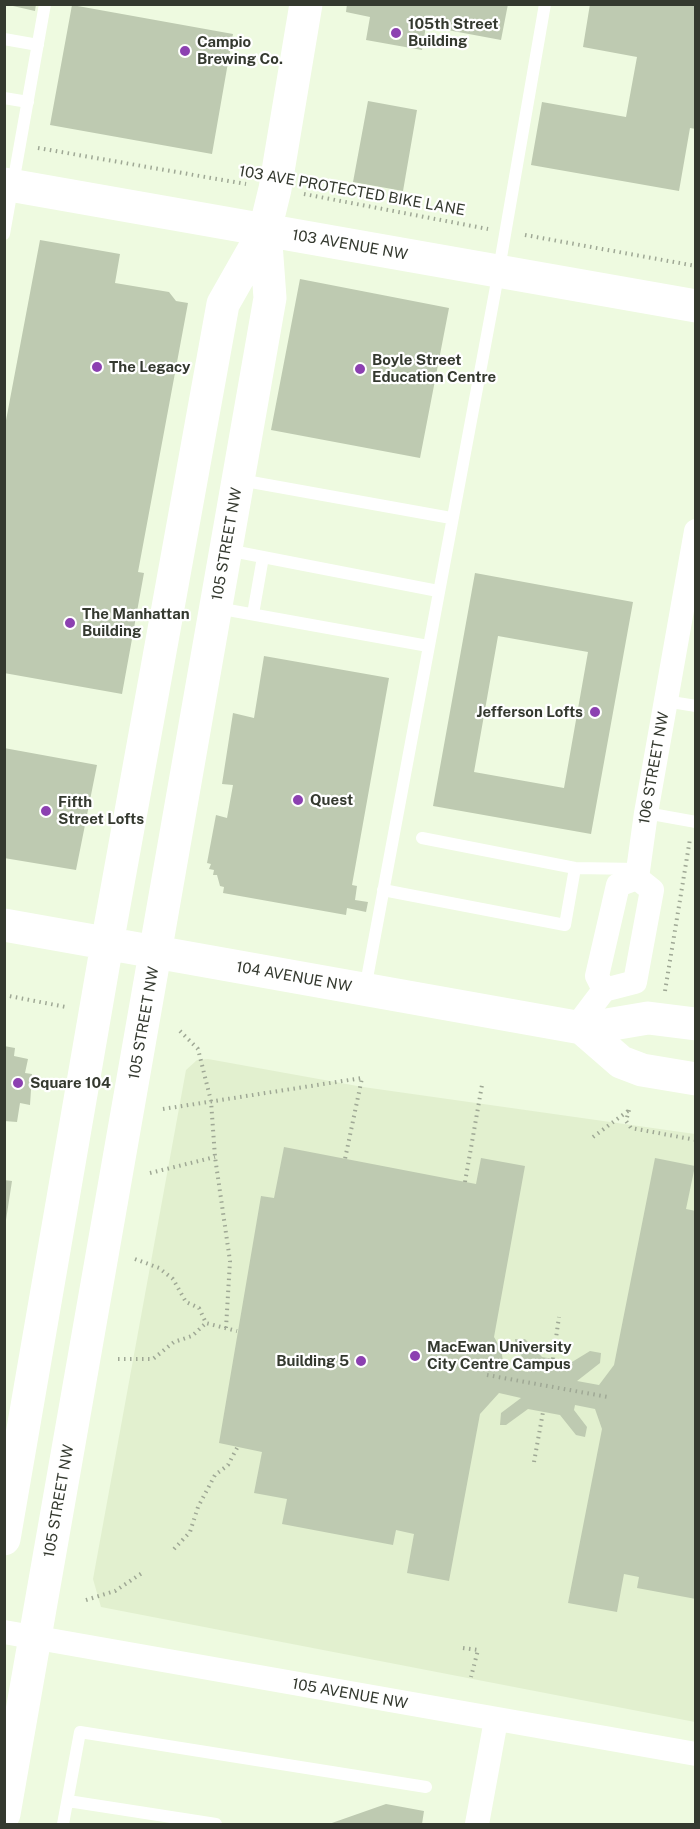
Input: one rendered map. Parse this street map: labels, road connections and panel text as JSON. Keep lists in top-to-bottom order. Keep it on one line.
{"streets":{"street":["103 AVENUE NW","105 STREET NW","106 STREET NW","104 AVENUE NW","105 AVENUE NW"],"path":["103 AVE PROTECTED BIKE LANE"]},"crossings":[["103 AVE PROTECTED BIKE LANE","105 STREET NW"],["103 AVENUE NW","105 STREET NW"],["105 STREET NW","104 AVENUE NW"],["105 STREET NW","105 AVENUE NW"]],"places":["105th Street Building","Campio Brewing Co.","The Legacy","Boyle Street Education Centre","The Manhattan Building","Jefferson Lofts","Quest","Fifth Street Lofts","Square 104","MacEwan University City Centre Campus","Building 5"]}
